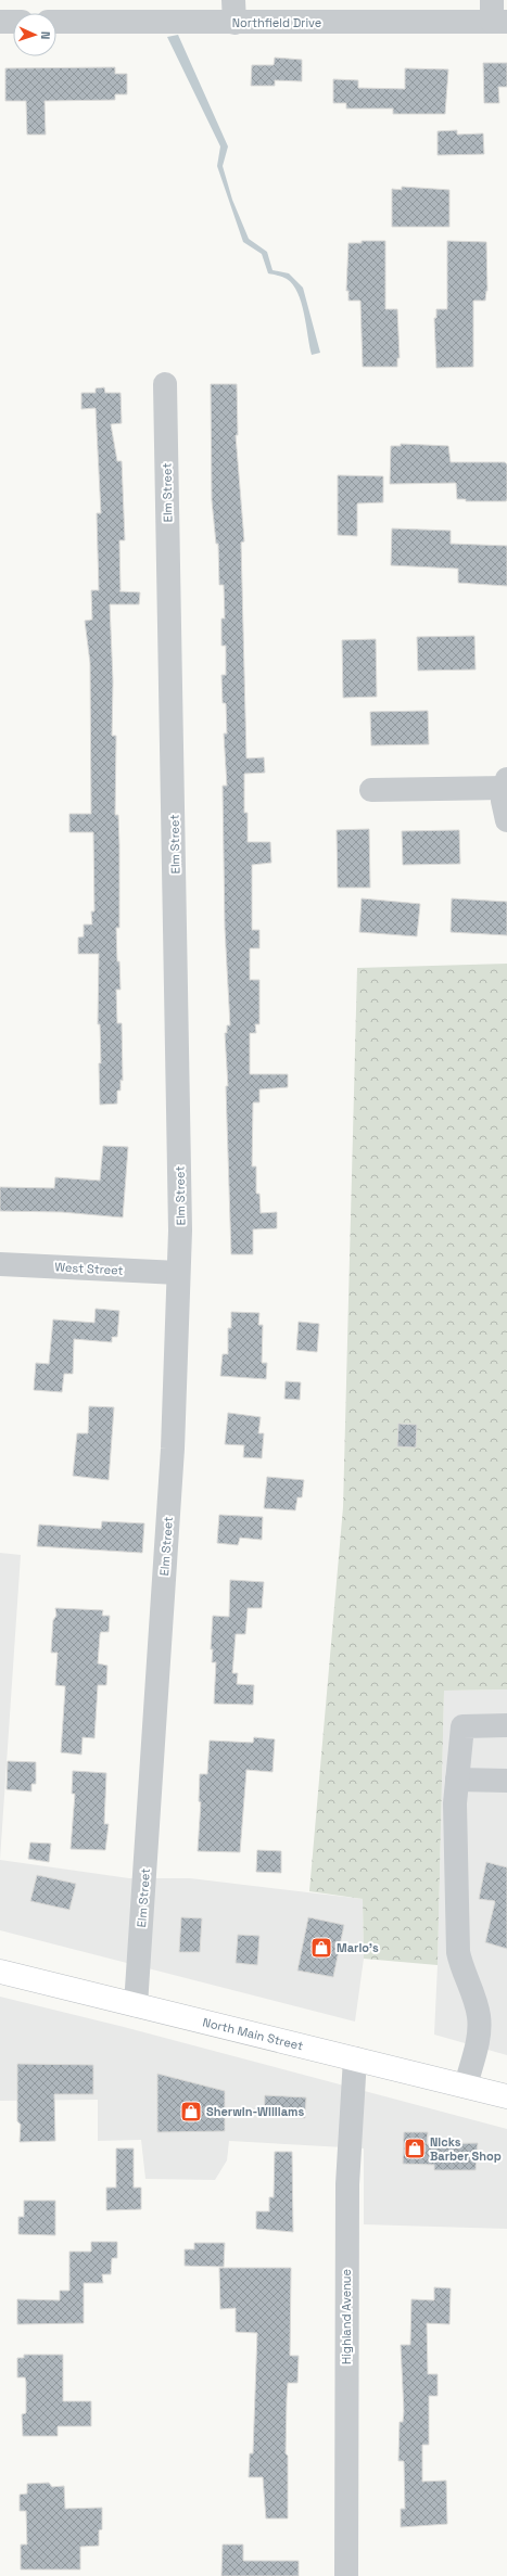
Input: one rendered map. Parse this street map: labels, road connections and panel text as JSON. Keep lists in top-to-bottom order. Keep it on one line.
{"streets":{"main road":["North Main Street"],"street":["Northfield Drive","Elm Street","West Street","Highland Avenue"]},"crossings":[["Elm Street","West Street"],["Elm Street","North Main Street"],["North Main Street","Highland Avenue"]],"places":{"shop":["Mario's","Sherwin-Williams","Nicks Barber Shop"]},"north":"right"}
